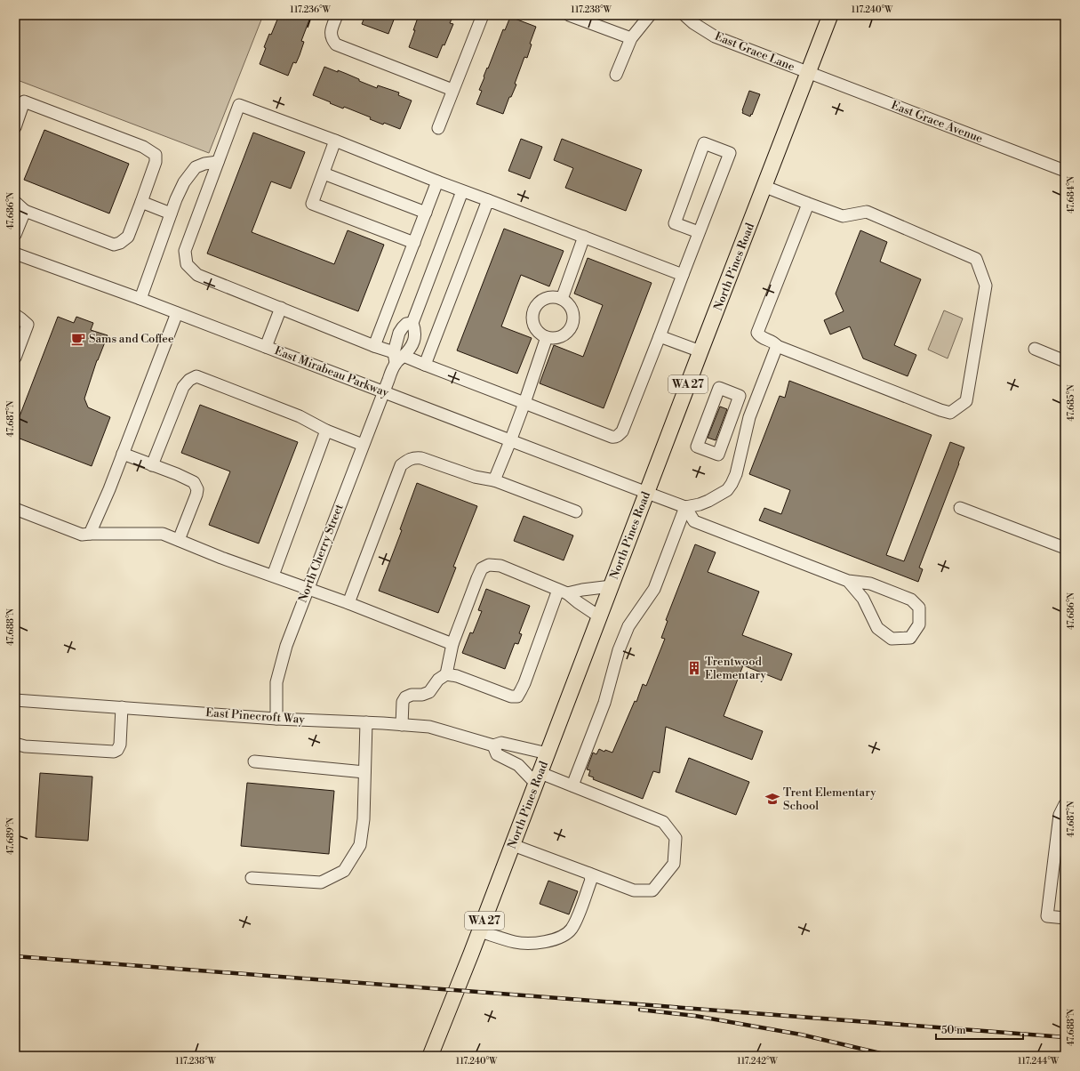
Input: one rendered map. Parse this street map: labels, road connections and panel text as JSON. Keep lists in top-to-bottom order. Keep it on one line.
{"streets":{"main road":["North Pines Road","WA 27"],"street":["East Grace Lane","East Grace Avenue","East Mirabeau Parkway","North Cherry Street","East Pinecroft Way"]},"crossings":[["East Grace Lane","East Grace Avenue"],["East Grace Lane","North Pines Road"],["East Grace Avenue","North Pines Road"],["North Pines Road","East Mirabeau Parkway"],["North Pines Road","East Pinecroft Way"],["East Mirabeau Parkway","North Cherry Street"],["North Cherry Street","East Pinecroft Way"]],"places":{"cafe":["Sams and Coffee"],"building":["Trentwood Elementary"],"school or university":["Trent Elementary School"]},"scale_bar":"50 m","coordinates":["117.236°W","117.238°W","117.240°W","47.684°N","47.686°N","47.685°N","47.687°N","47.688°N","47.689°N","117.242°W","117.244°W"]}
